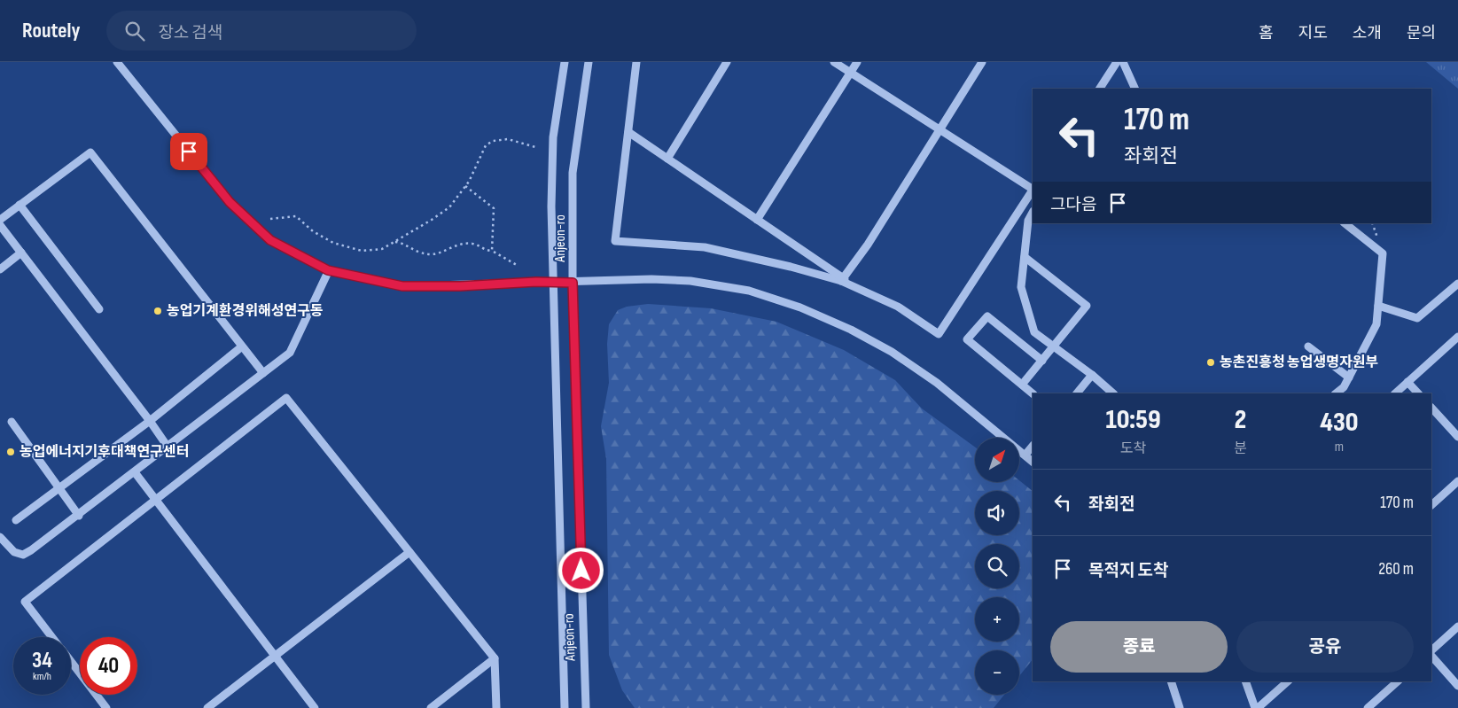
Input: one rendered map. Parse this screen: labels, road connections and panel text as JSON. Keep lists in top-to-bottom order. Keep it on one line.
{"streets":{"street":["Anjeon-ro"]},"places":["농업기계환경위해성연구동","농촌진흥청 농업생명자원부","농업에너지기후대책연구센터"],"north":"top right","page":{"header":"Routely","search":"장소 검색","nav":["홈","지도","소개","문의"],"turn":["170 m","좌회전"],"then":"그다음","eta":["10:59","도착","2","분","430","m"],"map_buttons":["+","−"],"list":[{"name":"좌회전","value":"170 m"},{"name":"목적지 도착","value":"260 m"}],"buttons":["종료","공유"],"speed":"34 km/h","limit":"40"}}
